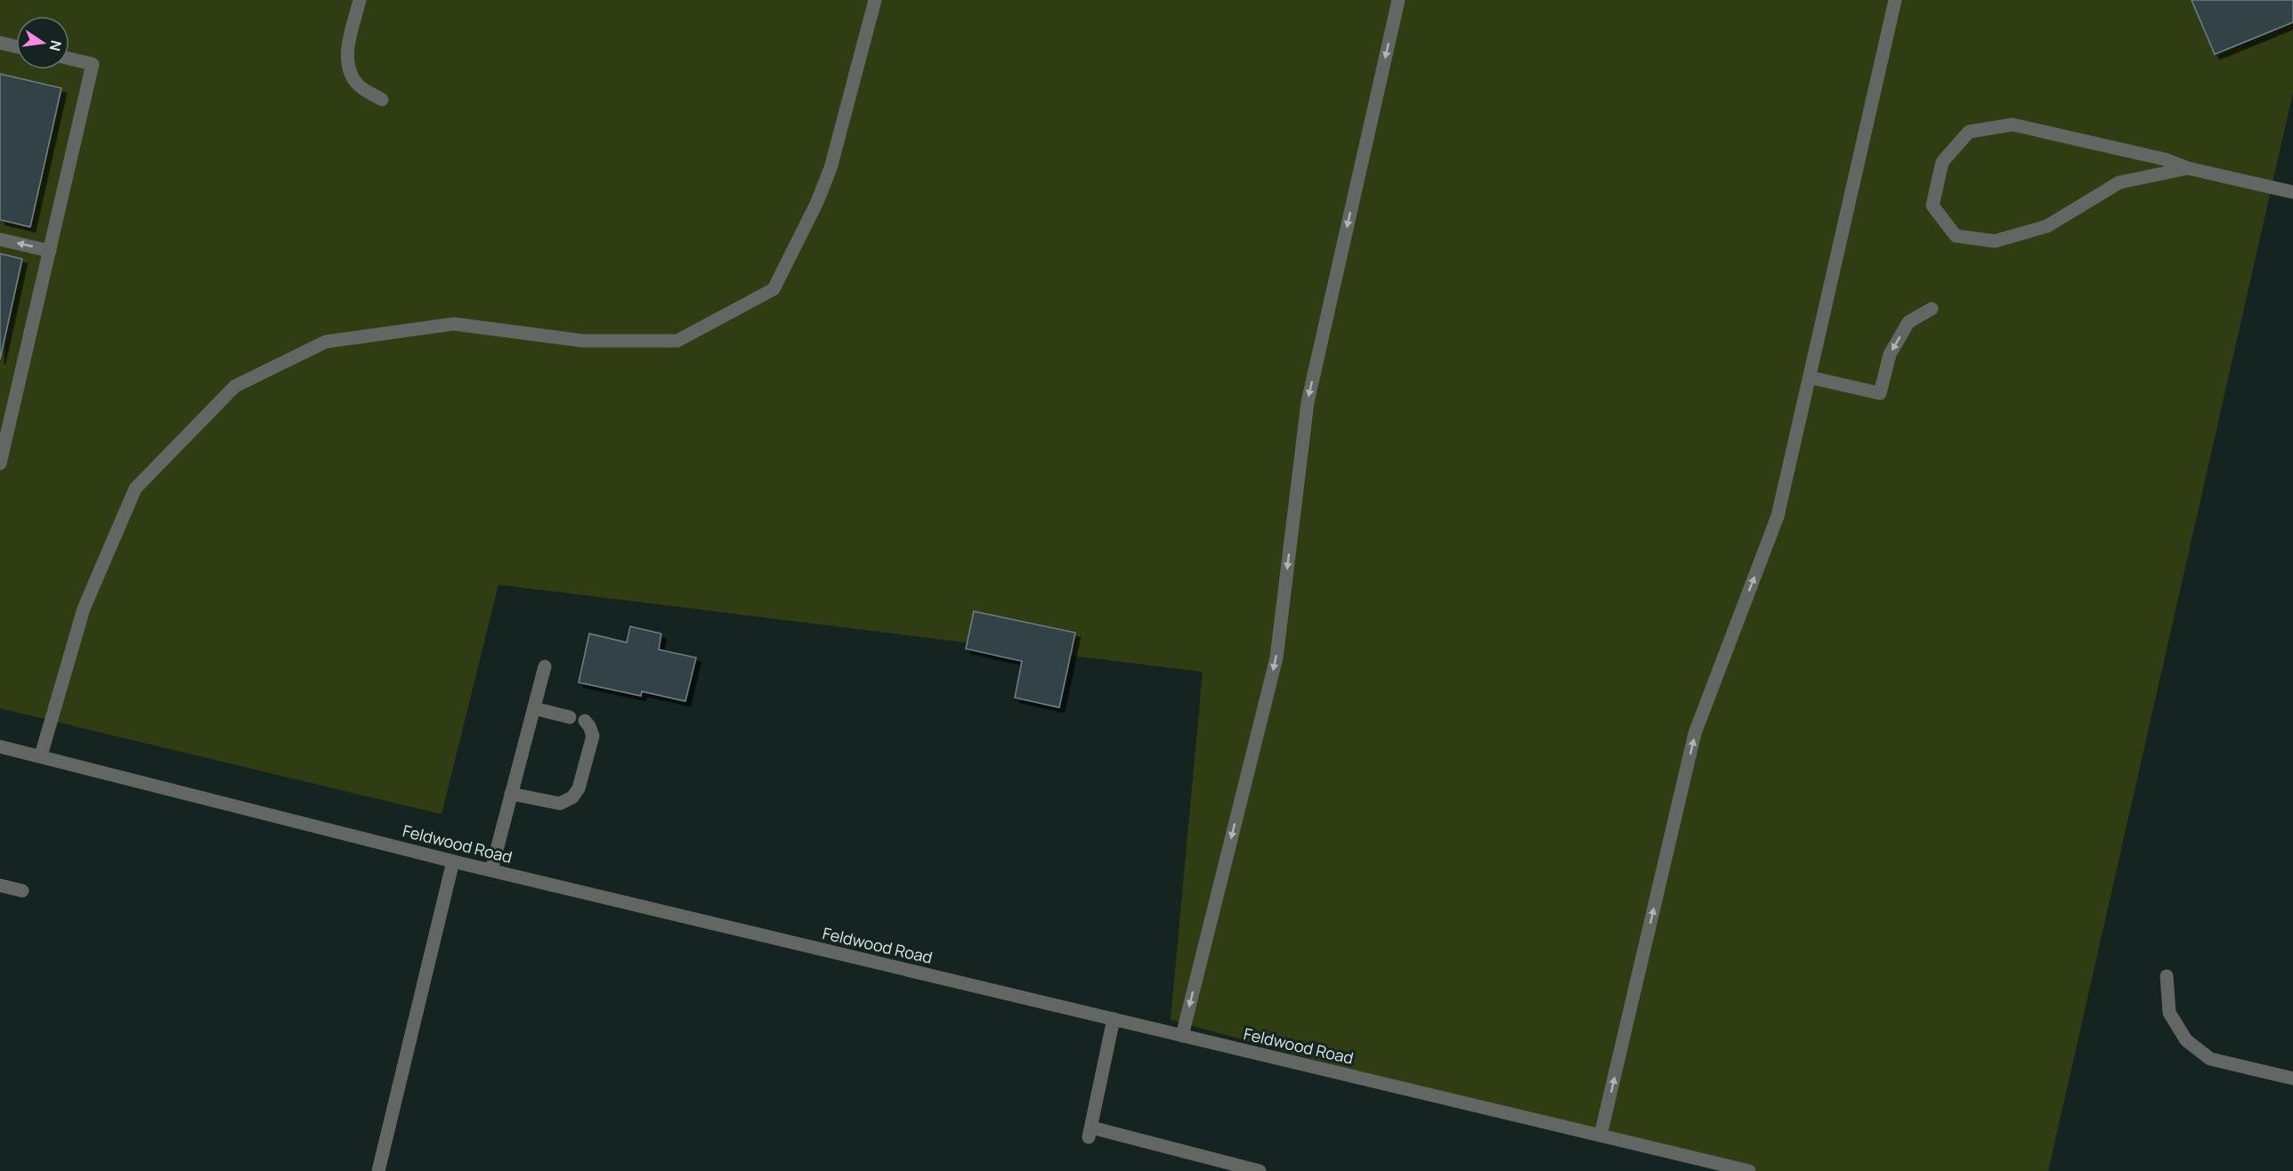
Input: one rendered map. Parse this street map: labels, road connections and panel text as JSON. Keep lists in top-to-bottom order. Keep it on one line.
{"streets":{"street":["Feldwood Road"]},"north":"right"}
